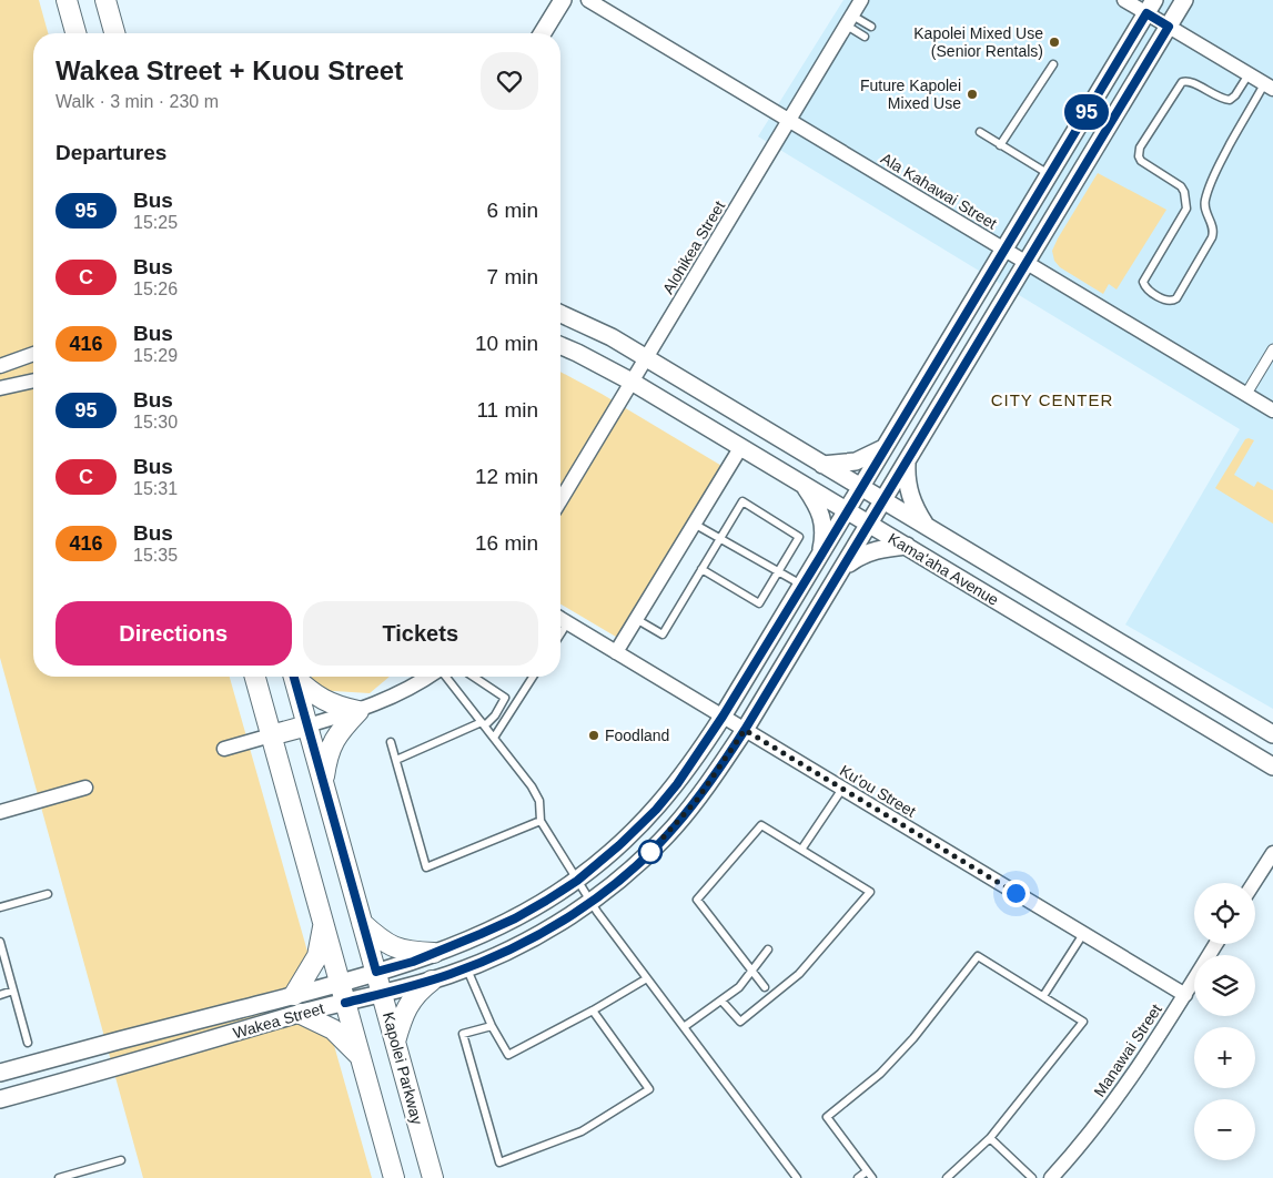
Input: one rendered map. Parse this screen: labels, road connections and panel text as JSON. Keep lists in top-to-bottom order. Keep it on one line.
{"streets":{"main road":["Kapolei Parkway"],"street":["Ala Kahawai Street","Alohikea Street","Kama'aha Avenue","Ku'ou Street","Wakea Street","Manawai Street"]},"crossings":[["Ala Kahawai Street","Alohikea Street"],["Ala Kahawai Street","Wakea Street"],["Alohikea Street","Kama'aha Avenue"],["Kama'aha Avenue","Wakea Street"],["Ku'ou Street","Wakea Street"],["Ku'ou Street","Manawai Street"],["Wakea Street","Kapolei Parkway"]],"districts":["CITY CENTER"],"places":["Kapolei Mixed Use (Senior Rentals)","Future Kapolei Mixed Use","Foodland"],"lines":["bus line 95"],"page":{"on_map":"95","heading":[["Wakea Street + Kuou Street","Walk · 3 min · 230 m"],"Departures"],"list":[{"mark":"95","name":"Bus","note":"15:25","value":"6 min"},{"mark":"C","name":"Bus","note":"15:26","value":"7 min"},{"mark":"416","name":"Bus","note":"15:29","value":"10 min"},{"mark":"95","name":"Bus","note":"15:30","value":"11 min"},{"mark":"C","name":"Bus","note":"15:31","value":"12 min"},{"mark":"416","name":"Bus","note":"15:35","value":"16 min"}],"buttons":["Directions","Tickets"],"map_buttons":["+","−"]}}
